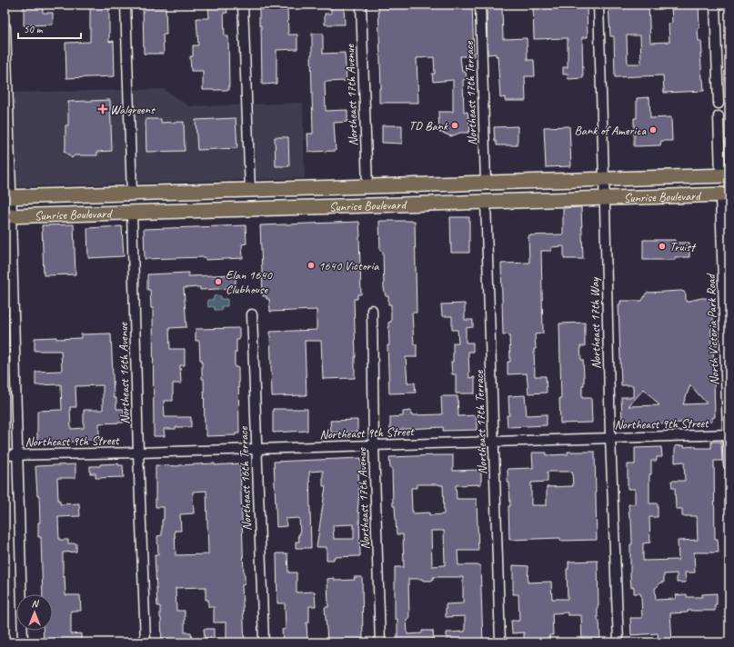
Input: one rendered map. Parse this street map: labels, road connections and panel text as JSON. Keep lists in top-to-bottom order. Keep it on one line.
{"streets":{"main road":["Sunrise Boulevard"],"street":["Northeast 17th Terrace","Northeast 17th Avenue","Northeast 17th Way","North Victoria Park Road","Northeast 16th Avenue","Northeast 9th Street","Northeast 16th Terrace"]},"crossings":[["Northeast 17th Terrace","Sunrise Boulevard"],["Northeast 17th Terrace","Northeast 9th Street"],["Northeast 17th Avenue","Sunrise Boulevard"],["Northeast 17th Avenue","Northeast 9th Street"],["Sunrise Boulevard","Northeast 17th Way"],["Sunrise Boulevard","North Victoria Park Road"],["Sunrise Boulevard","Northeast 16th Avenue"],["Northeast 17th Way","Northeast 9th Street"],["North Victoria Park Road","Northeast 9th Street"],["Northeast 16th Avenue","Northeast 9th Street"],["Northeast 9th Street","Northeast 16th Terrace"]],"places":{"health":["Walgreens"],"other":["TD Bank","Bank of America","Truist","1640 Victoria","Elan 1640 Clubhouse"]},"scale_bar":"50 m","north":"top"}
